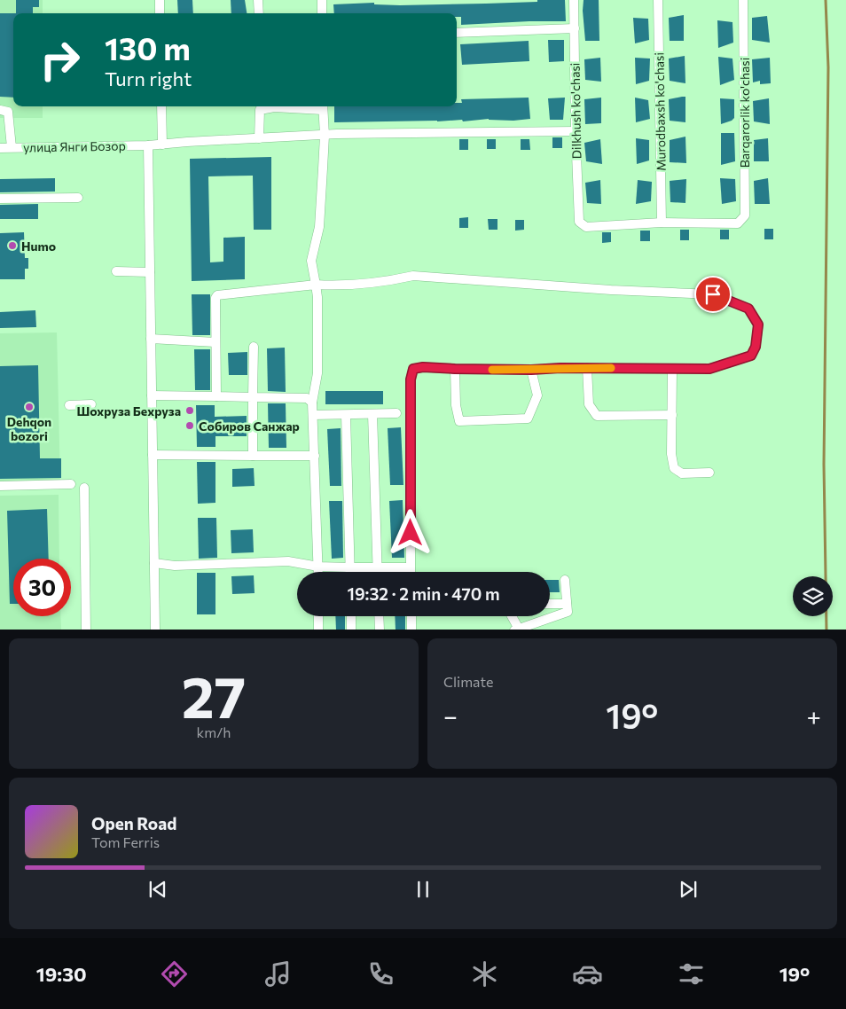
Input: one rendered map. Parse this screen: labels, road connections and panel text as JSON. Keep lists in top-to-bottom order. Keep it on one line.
{"streets":{"street":["Dilkhush ko'chasi","Murodbaxsh ko'chasi","Barqarorlik ko'chasi","улица Янги Бозор"]},"crossings":[["Dilkhush ko'chasi","Murodbaxsh ko'chasi"],["Dilkhush ko'chasi","Barqarorlik ko'chasi"],["Dilkhush ko'chasi","улица Янги Бозор"],["Murodbaxsh ko'chasi","Barqarorlik ko'chasi"]],"places":["Humo","Dehqon bozori","Шохруза Бехруза","Собиров Санжар"],"page":{"turn":["130 m","Turn right"],"limit":"30","trip":"19:32 · 2 min · 470 m","tile":[["27","km/h"],"Climate"],"heat":["−","19°","+"],"song":["Open Road","Tom Ferris"],"tabs":["19:30","19°"]}}
